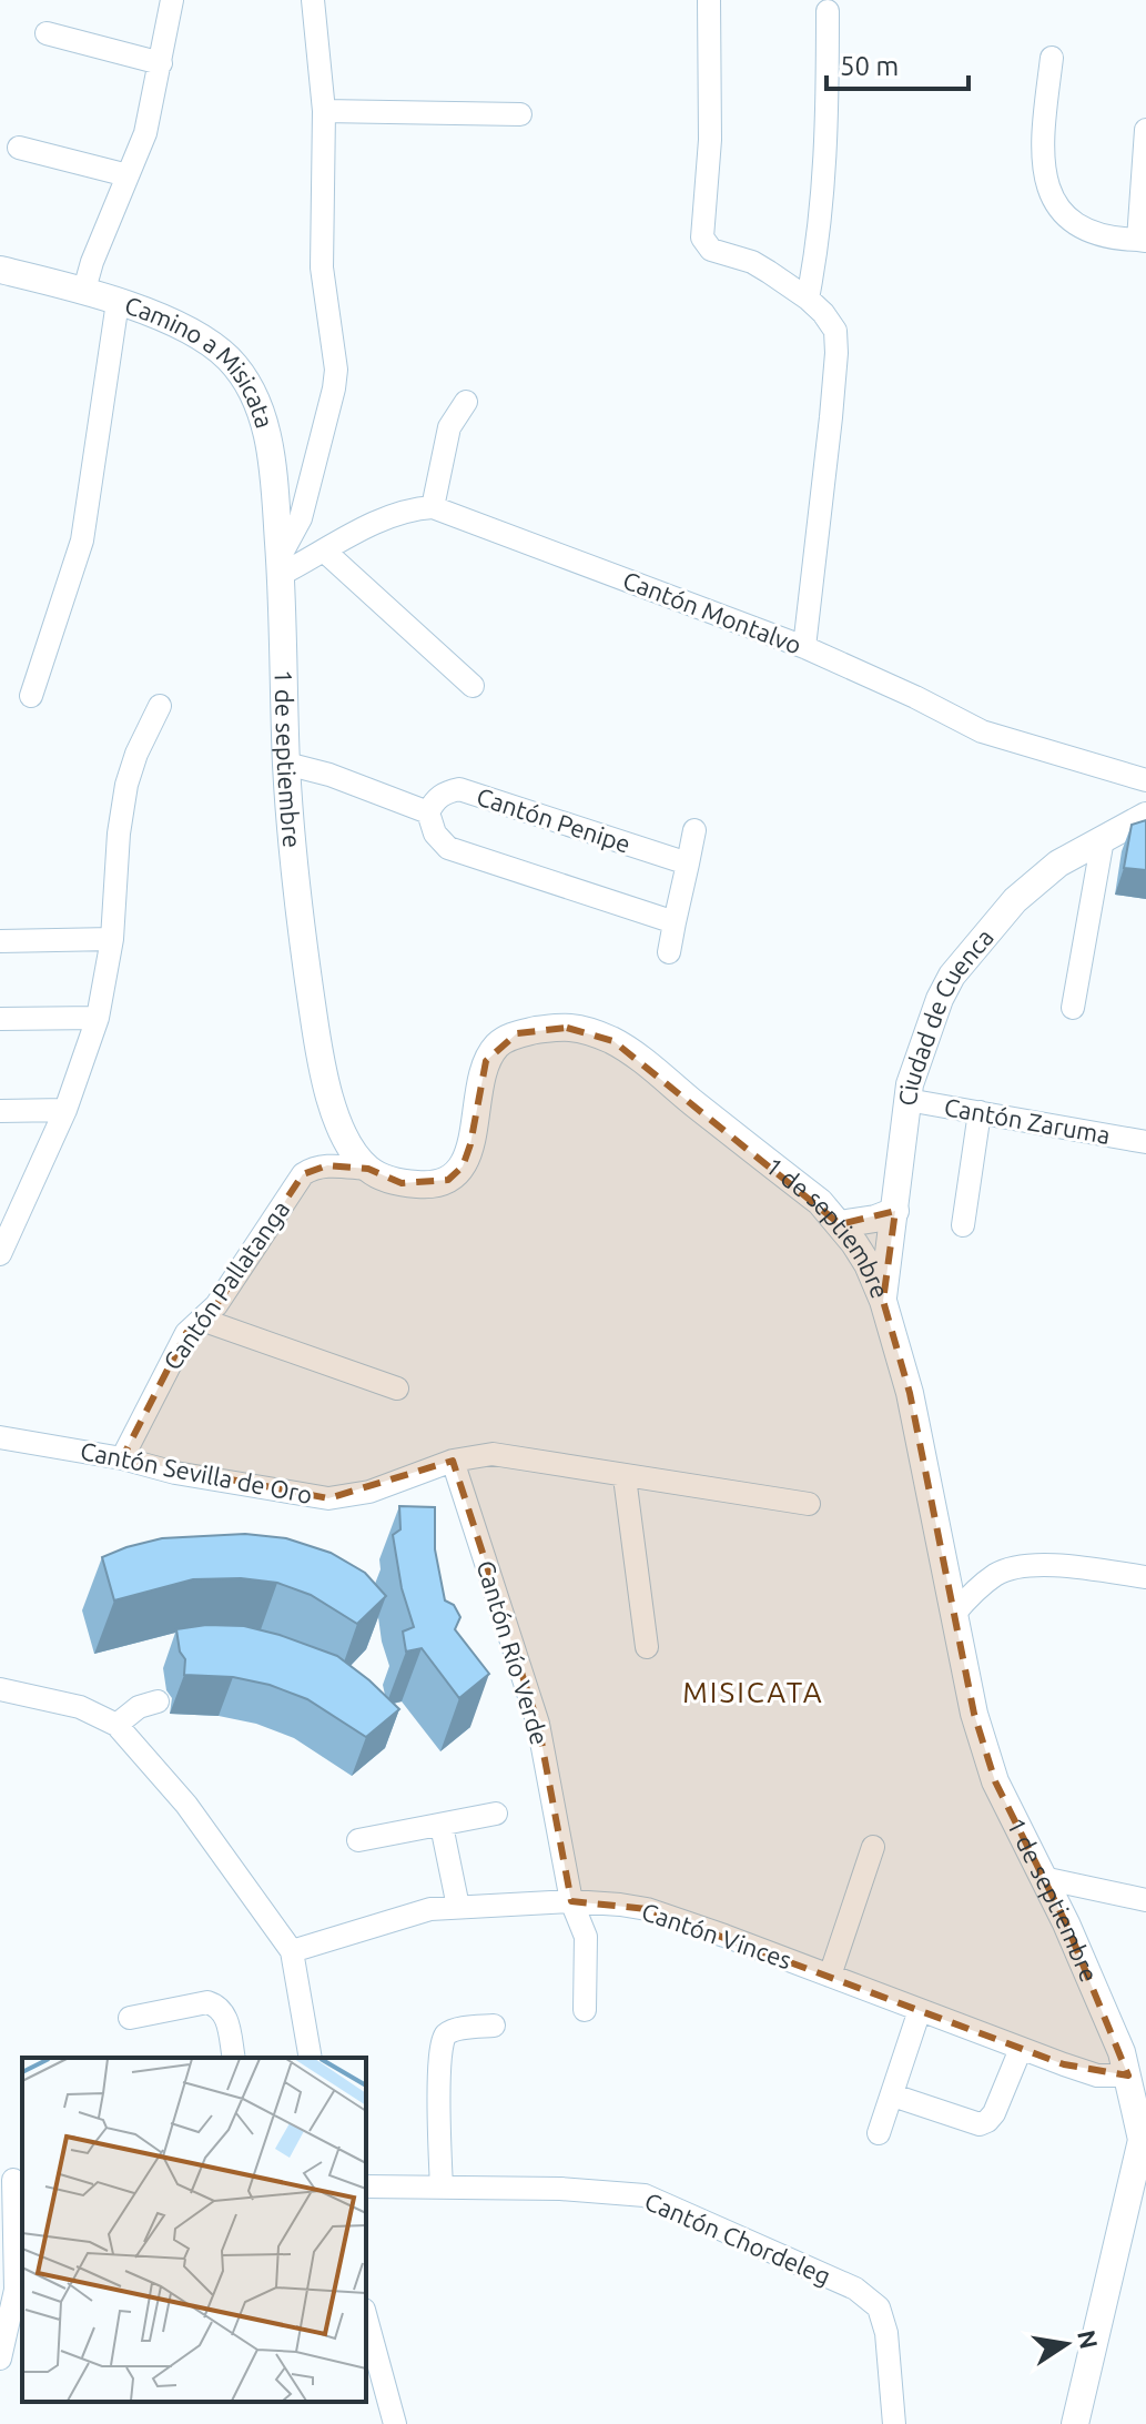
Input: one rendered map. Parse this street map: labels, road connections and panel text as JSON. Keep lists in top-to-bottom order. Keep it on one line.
{"streets":{"street":["Camino a Misicata","Cantón Montalvo","1 de septiembre","Cantón Penipe","Ciudad de Cuenca","Cantón Zaruma","Cantón Pallatanga","Cantón Sevilla de Oro","Cantón Río Verde","Cantón Vinces","Cantón Chordeleg"]},"crossings":[["Camino a Misicata","1 de septiembre"],["1 de septiembre","Ciudad de Cuenca"],["1 de septiembre","Cantón Pallatanga"],["1 de septiembre","Cantón Vinces"],["Ciudad de Cuenca","Cantón Zaruma"],["Cantón Pallatanga","Cantón Sevilla de Oro"],["Cantón Sevilla de Oro","Cantón Río Verde"],["Cantón Río Verde","Cantón Vinces"]],"districts":["MISICATA"],"scale_bar":"50 m","north":"right"}
